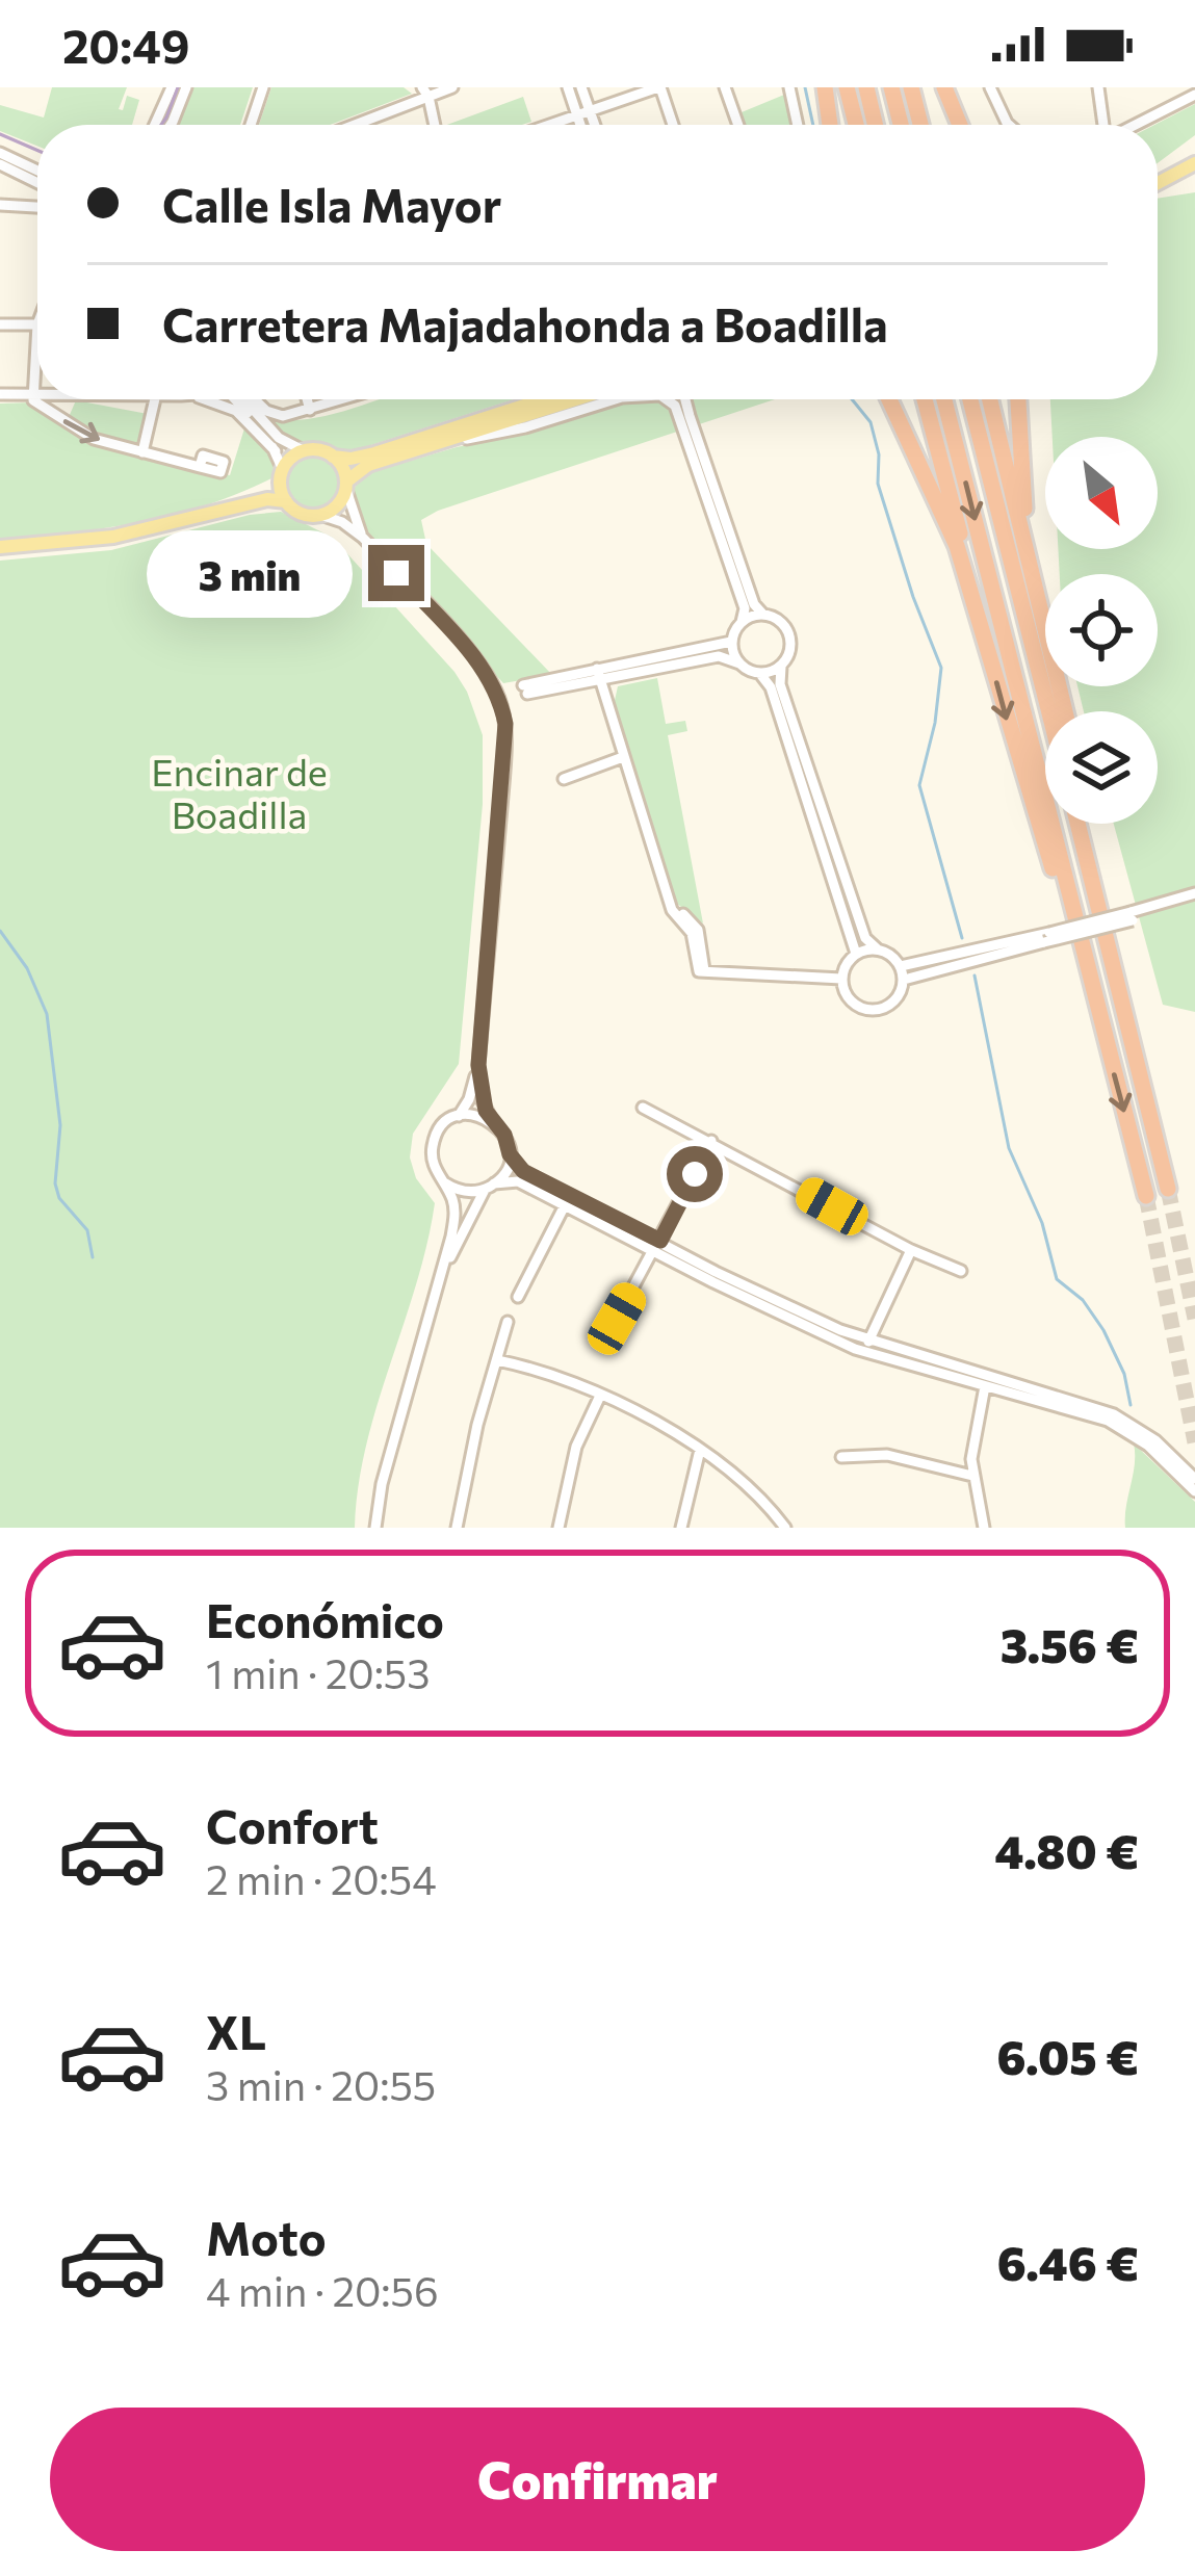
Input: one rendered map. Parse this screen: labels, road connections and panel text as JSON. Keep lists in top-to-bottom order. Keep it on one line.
{"parks":["Encinar de Boadilla"],"north":"bottom right","page":{"status":"20:49","banner":["Calle Isla Mayor","Carretera Majadahonda a Boadilla"],"bubble":"3 min","list":[{"name":"Económico","note":"1 min · 20:53","value":"3.56 €"},{"name":"Confort","note":"2 min · 20:54","value":"4.80 €"},{"name":"XL","note":"3 min · 20:55","value":"6.05 €"},{"name":"Moto","note":"4 min · 20:56","value":"6.46 €"}],"buttons":"Confirmar"}}
